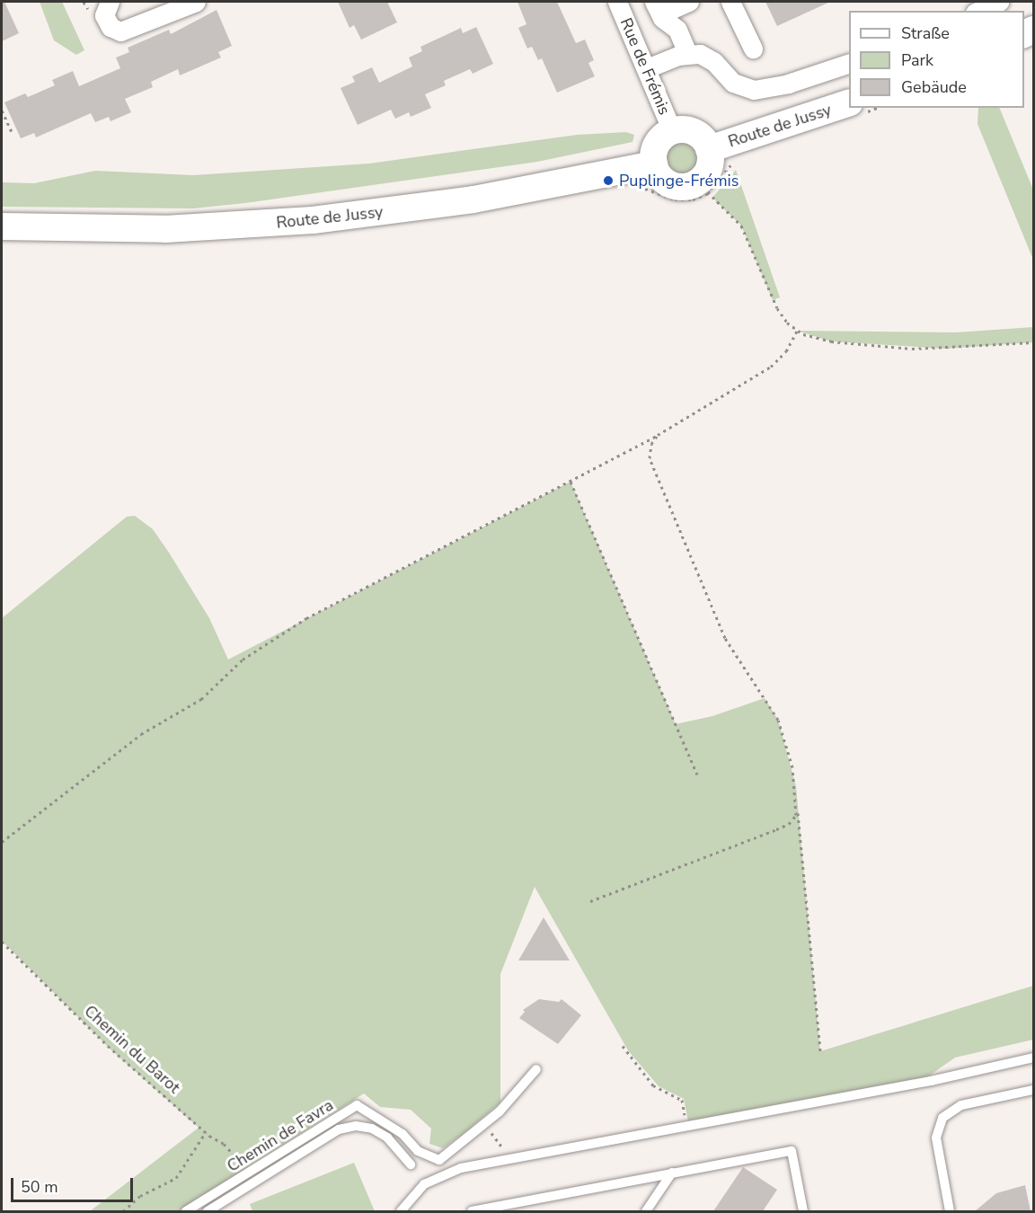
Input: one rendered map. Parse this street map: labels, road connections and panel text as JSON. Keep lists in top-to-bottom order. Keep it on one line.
{"streets":{"main road":["Route de Jussy"],"street":["Rue de Frémis"],"lane":["Chemin de Favra"],"path":["Chemin du Barot"]},"crossings":[["Rue de Frémis","Route de Jussy"],["Chemin du Barot","Chemin de Favra"]],"places":["Puplinge-Frémis"],"legend":["Straße","Park","Gebäude"],"scale_bar":"50 m"}
